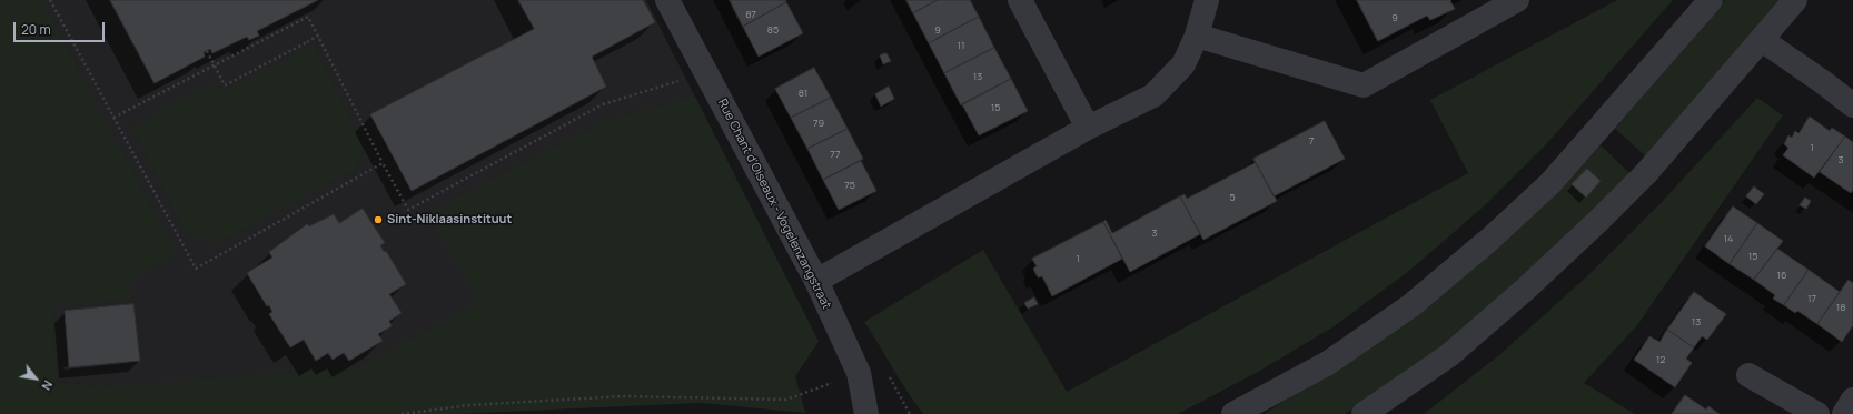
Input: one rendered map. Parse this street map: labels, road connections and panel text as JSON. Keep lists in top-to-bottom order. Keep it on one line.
{"streets":{"street":["Rue Chant d'Oiseaux - Vogelenzangstraat"]},"places":["Sint-Niklaasinstituut"],"house_numbers":["87","9","85","9","11","13","81","15","79","7","1","77","3","75","5","3","14","15","1","16","17","18","13","12"],"scale_bar":"20 m","north":"bottom right"}
